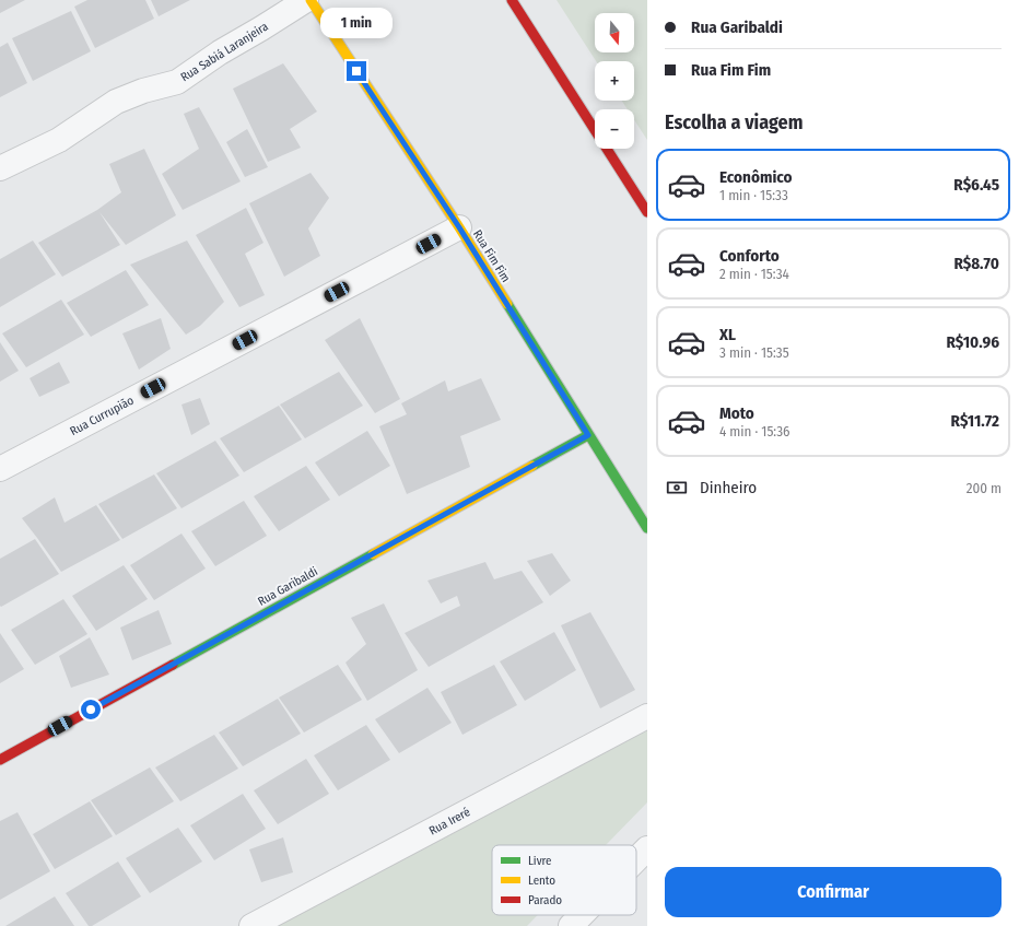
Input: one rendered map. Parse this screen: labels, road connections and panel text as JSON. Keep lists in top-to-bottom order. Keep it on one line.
{"streets":{"street":["Rua Sabiá Laranjeira","Rua Fim Fim","Rua Currupião","Rua Garibaldi","Rua Ireré"]},"crossings":[["Rua Fim Fim","Rua Currupião"],["Rua Fim Fim","Rua Garibaldi"]],"legend":["Livre","Lento","Parado"],"north":"bottom","page":{"banner":["Rua Garibaldi","Rua Fim Fim"],"bubble":"1 min","map_buttons":["+","−"],"heading":"Escolha a viagem","list":[{"name":"Econômico","note":"1 min · 15:33","value":"R$6.45"},{"name":"Conforto","note":"2 min · 15:34","value":"R$8.70"},{"name":"XL","note":"3 min · 15:35","value":"R$10.96"},{"name":"Moto","note":"4 min · 15:36","value":"R$11.72"}],"pay":["Dinheiro","200 m"],"buttons":"Confirmar"}}
